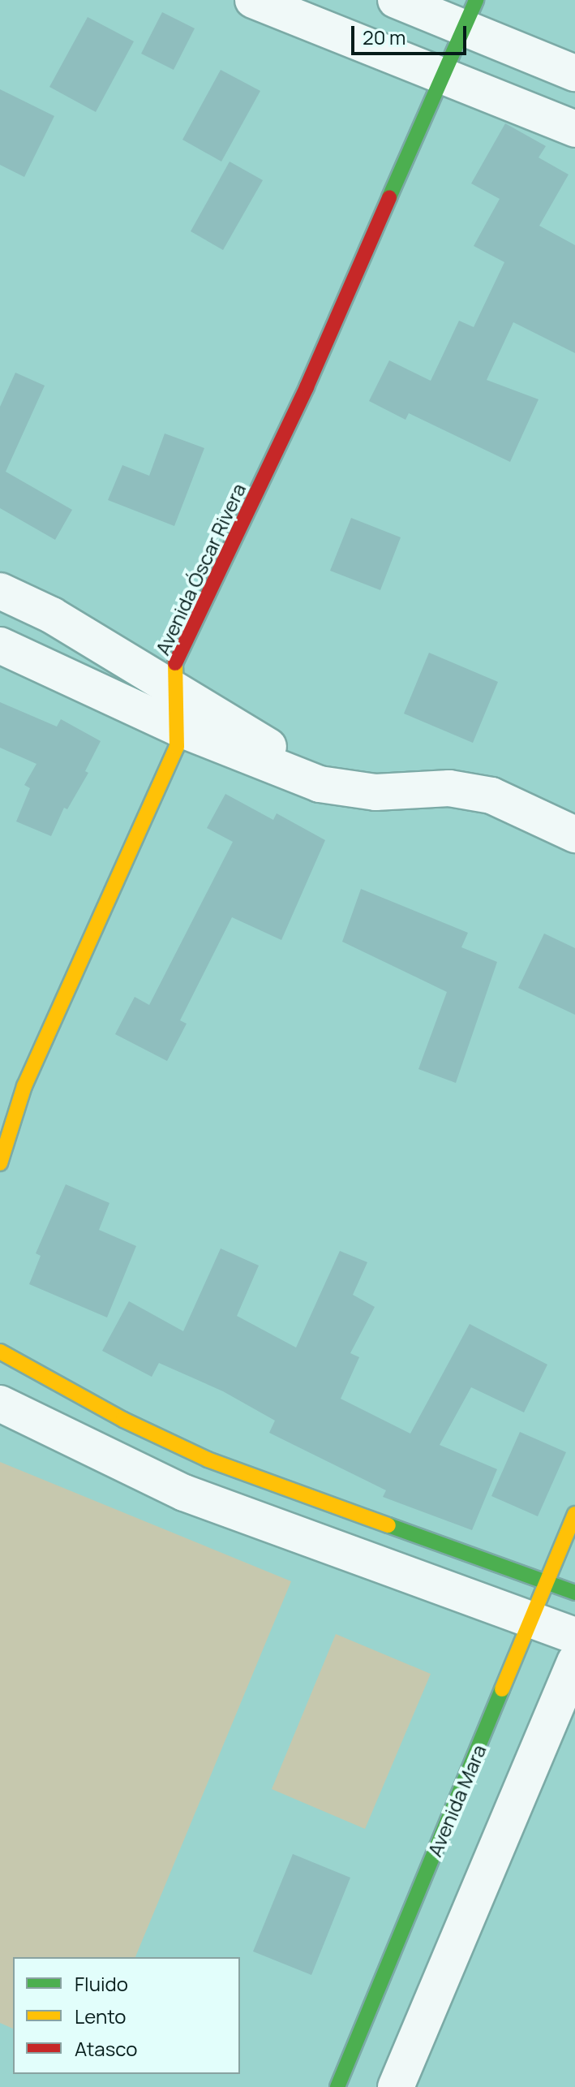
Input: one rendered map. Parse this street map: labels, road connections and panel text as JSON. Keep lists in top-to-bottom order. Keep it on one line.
{"streets":{"street":["Avenida Óscar Rivera","Avenida Mara"]},"legend":["Fluido","Lento","Atasco"],"scale_bar":"20 m"}
